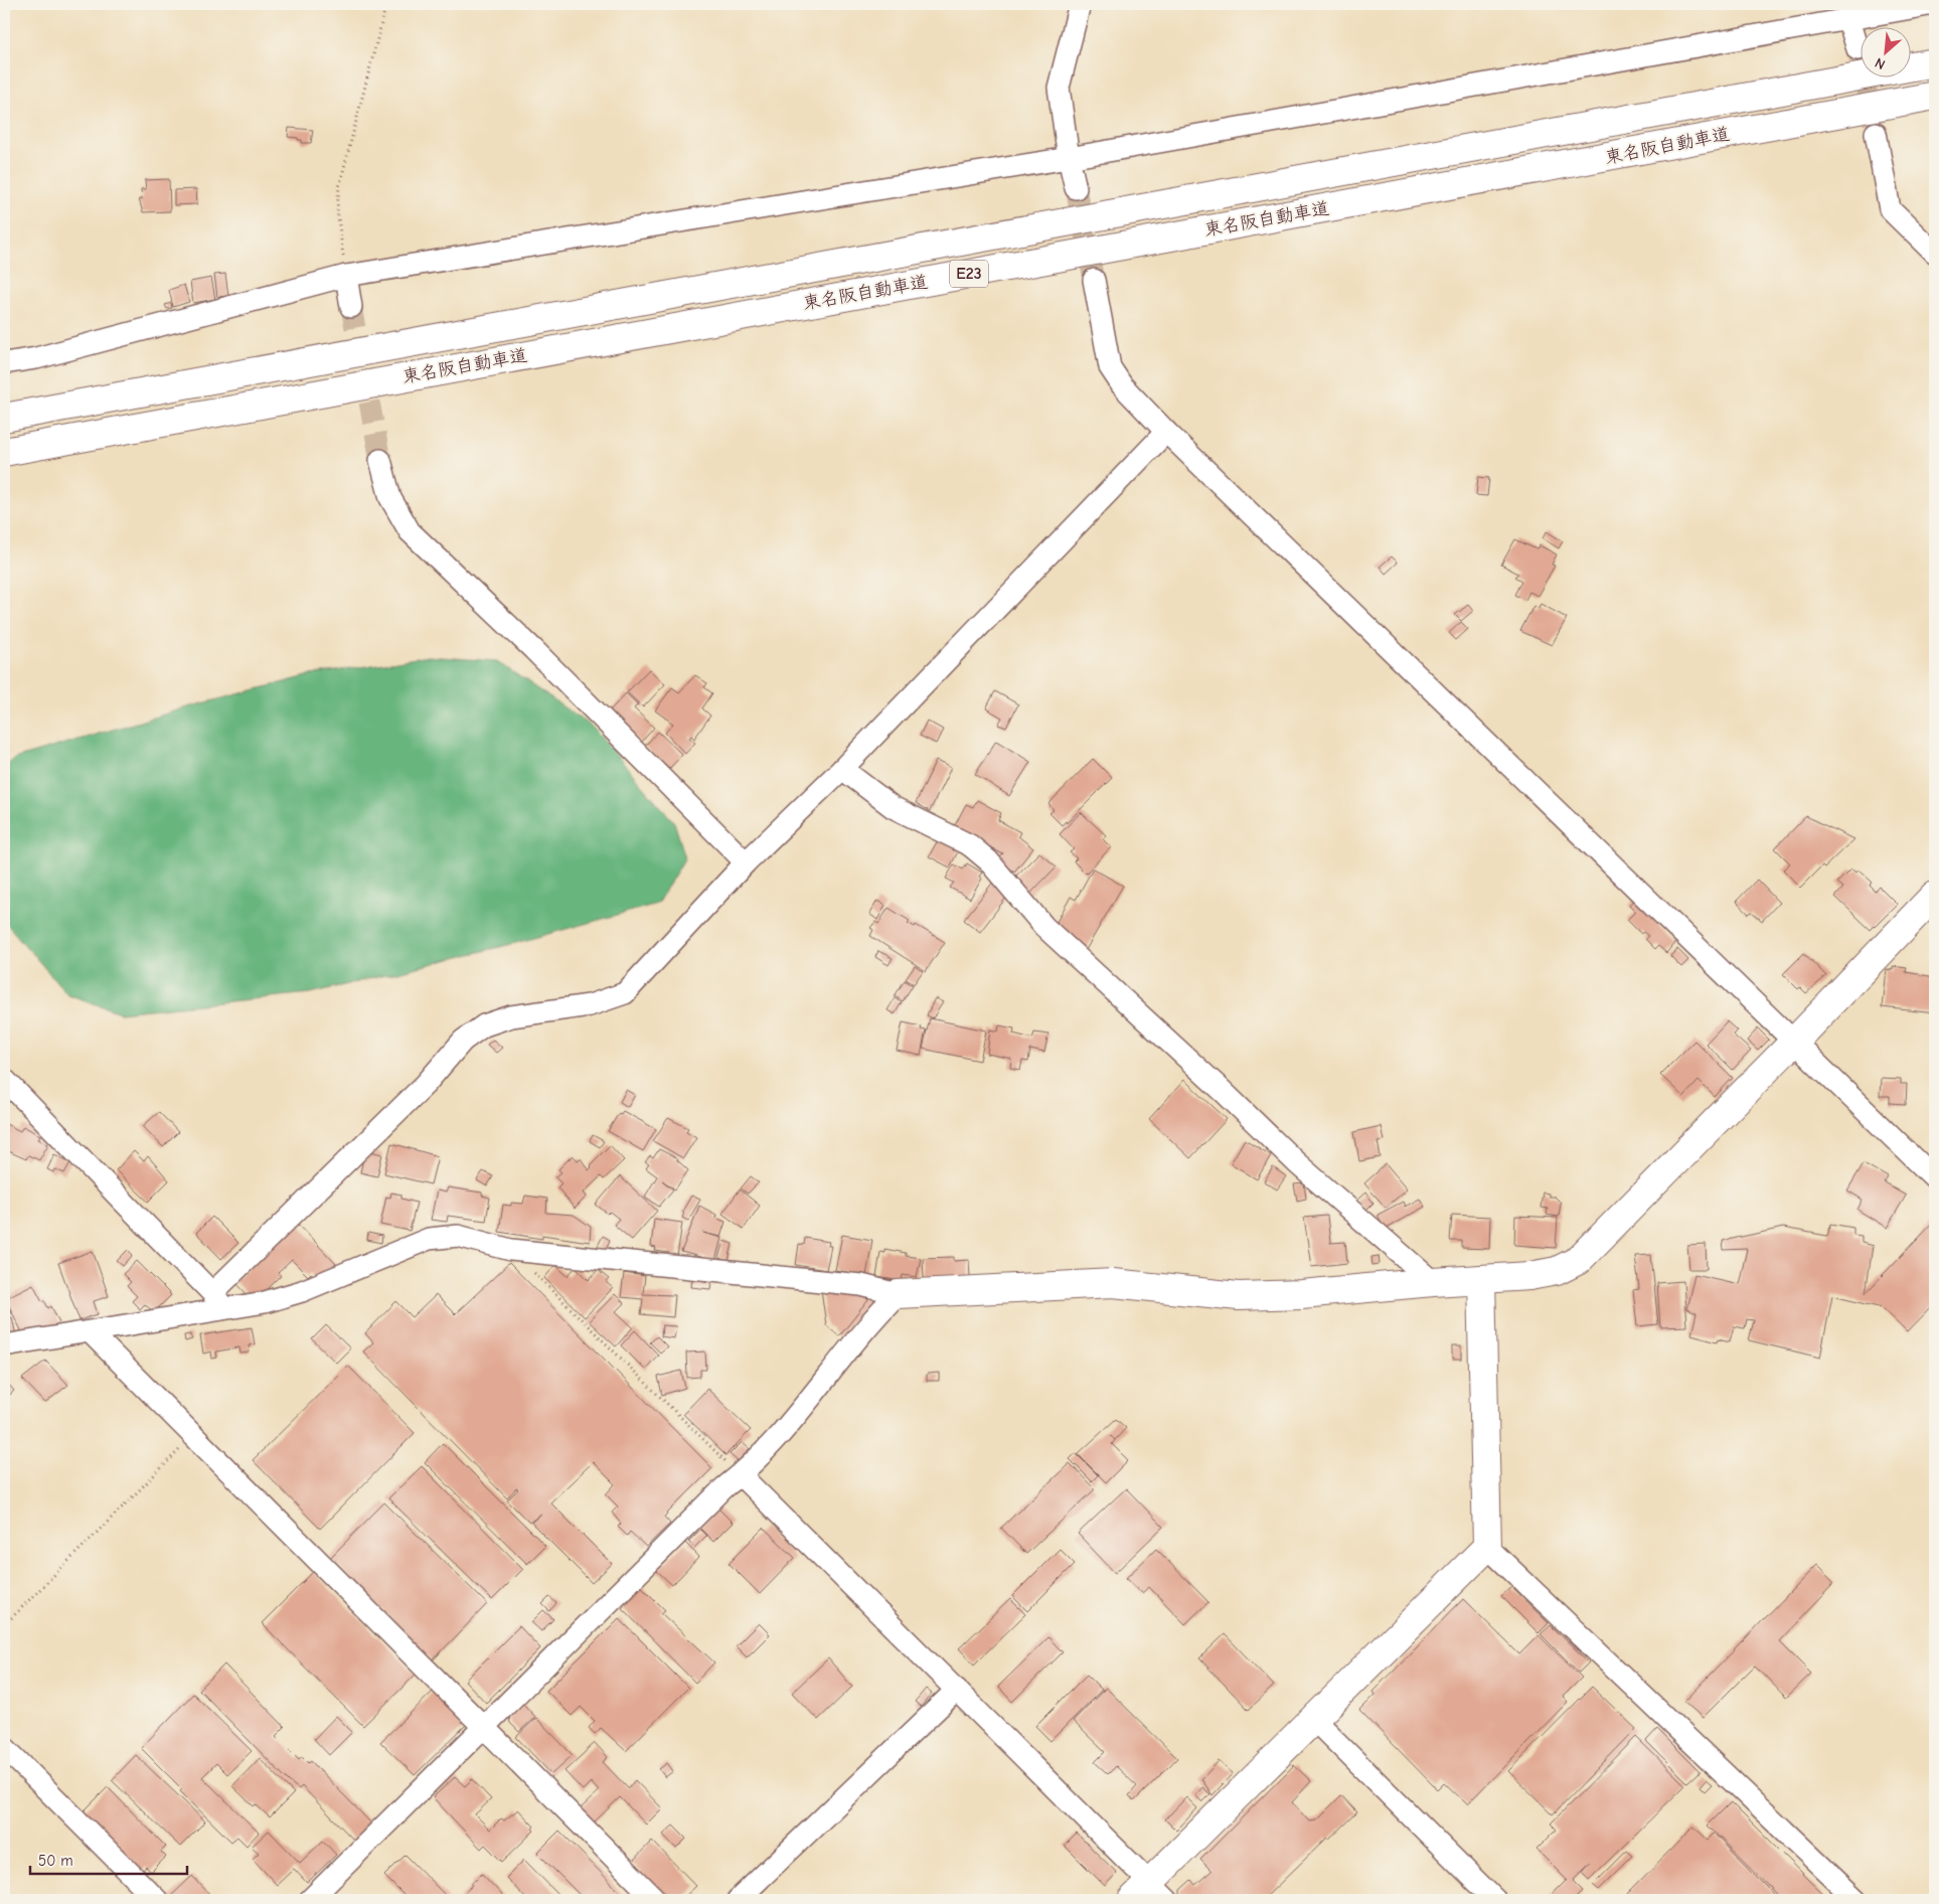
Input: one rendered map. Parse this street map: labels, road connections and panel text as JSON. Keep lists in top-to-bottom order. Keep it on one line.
{"streets":{"main road":["東名阪自動車道","E23"]},"scale_bar":"50 m","north":"bottom left"}
